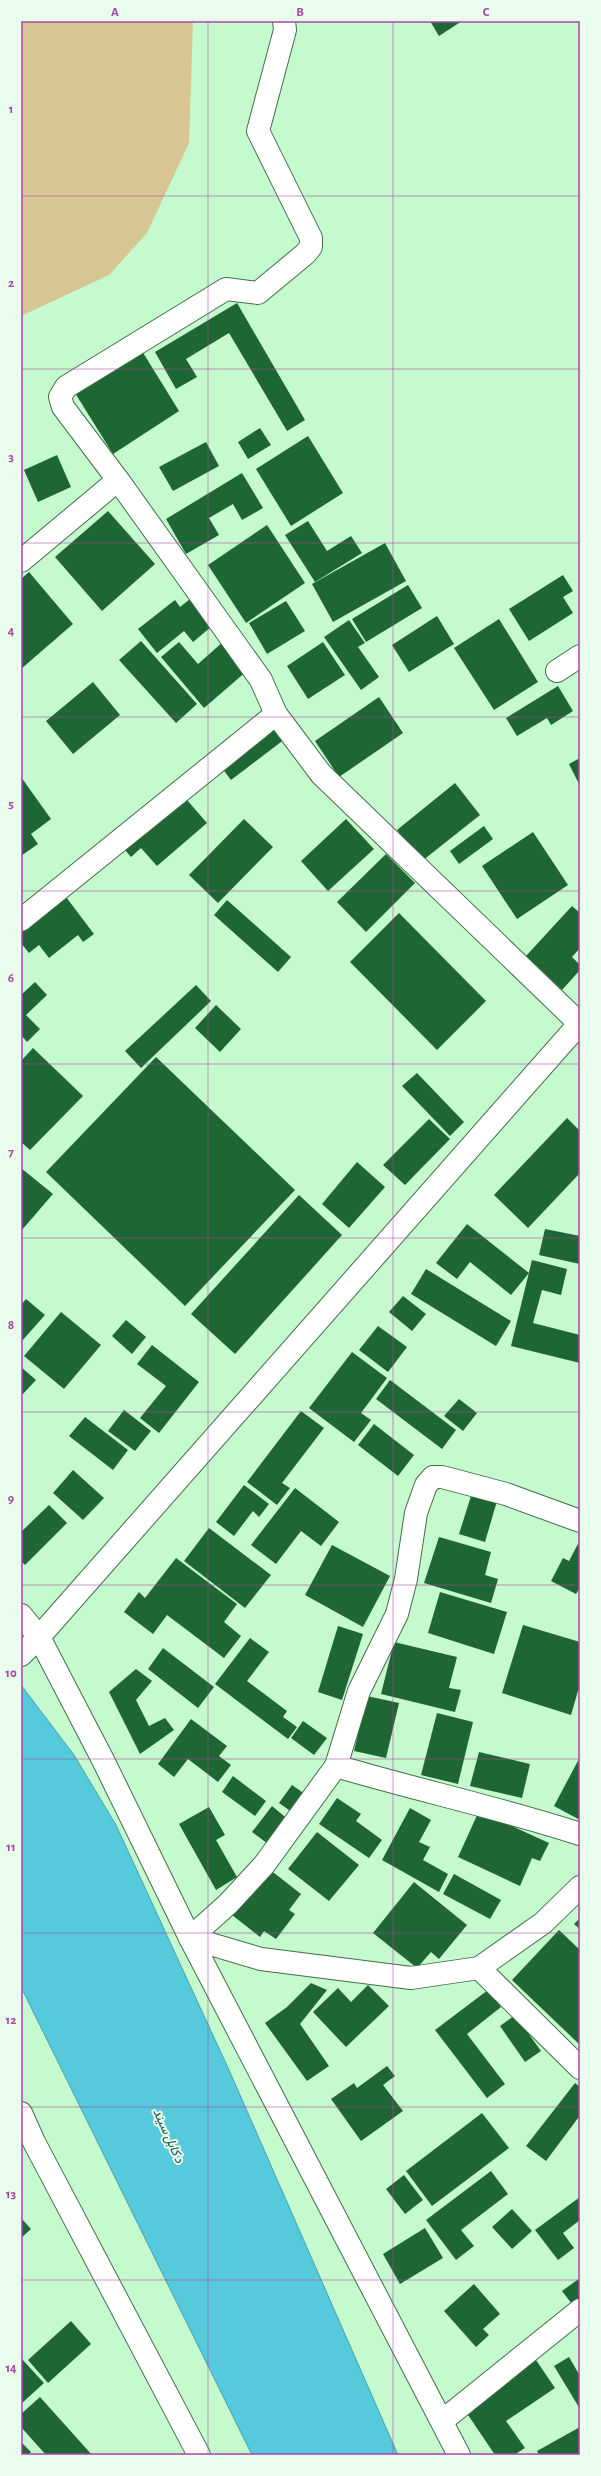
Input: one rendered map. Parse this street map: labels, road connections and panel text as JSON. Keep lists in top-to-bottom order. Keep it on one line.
{"water":["د کابل سيند"],"grid":{"columns":["A","B","C"],"rows":["1","2","3","4","5","6","7","8","9","10","11","12","13","14"]}}
